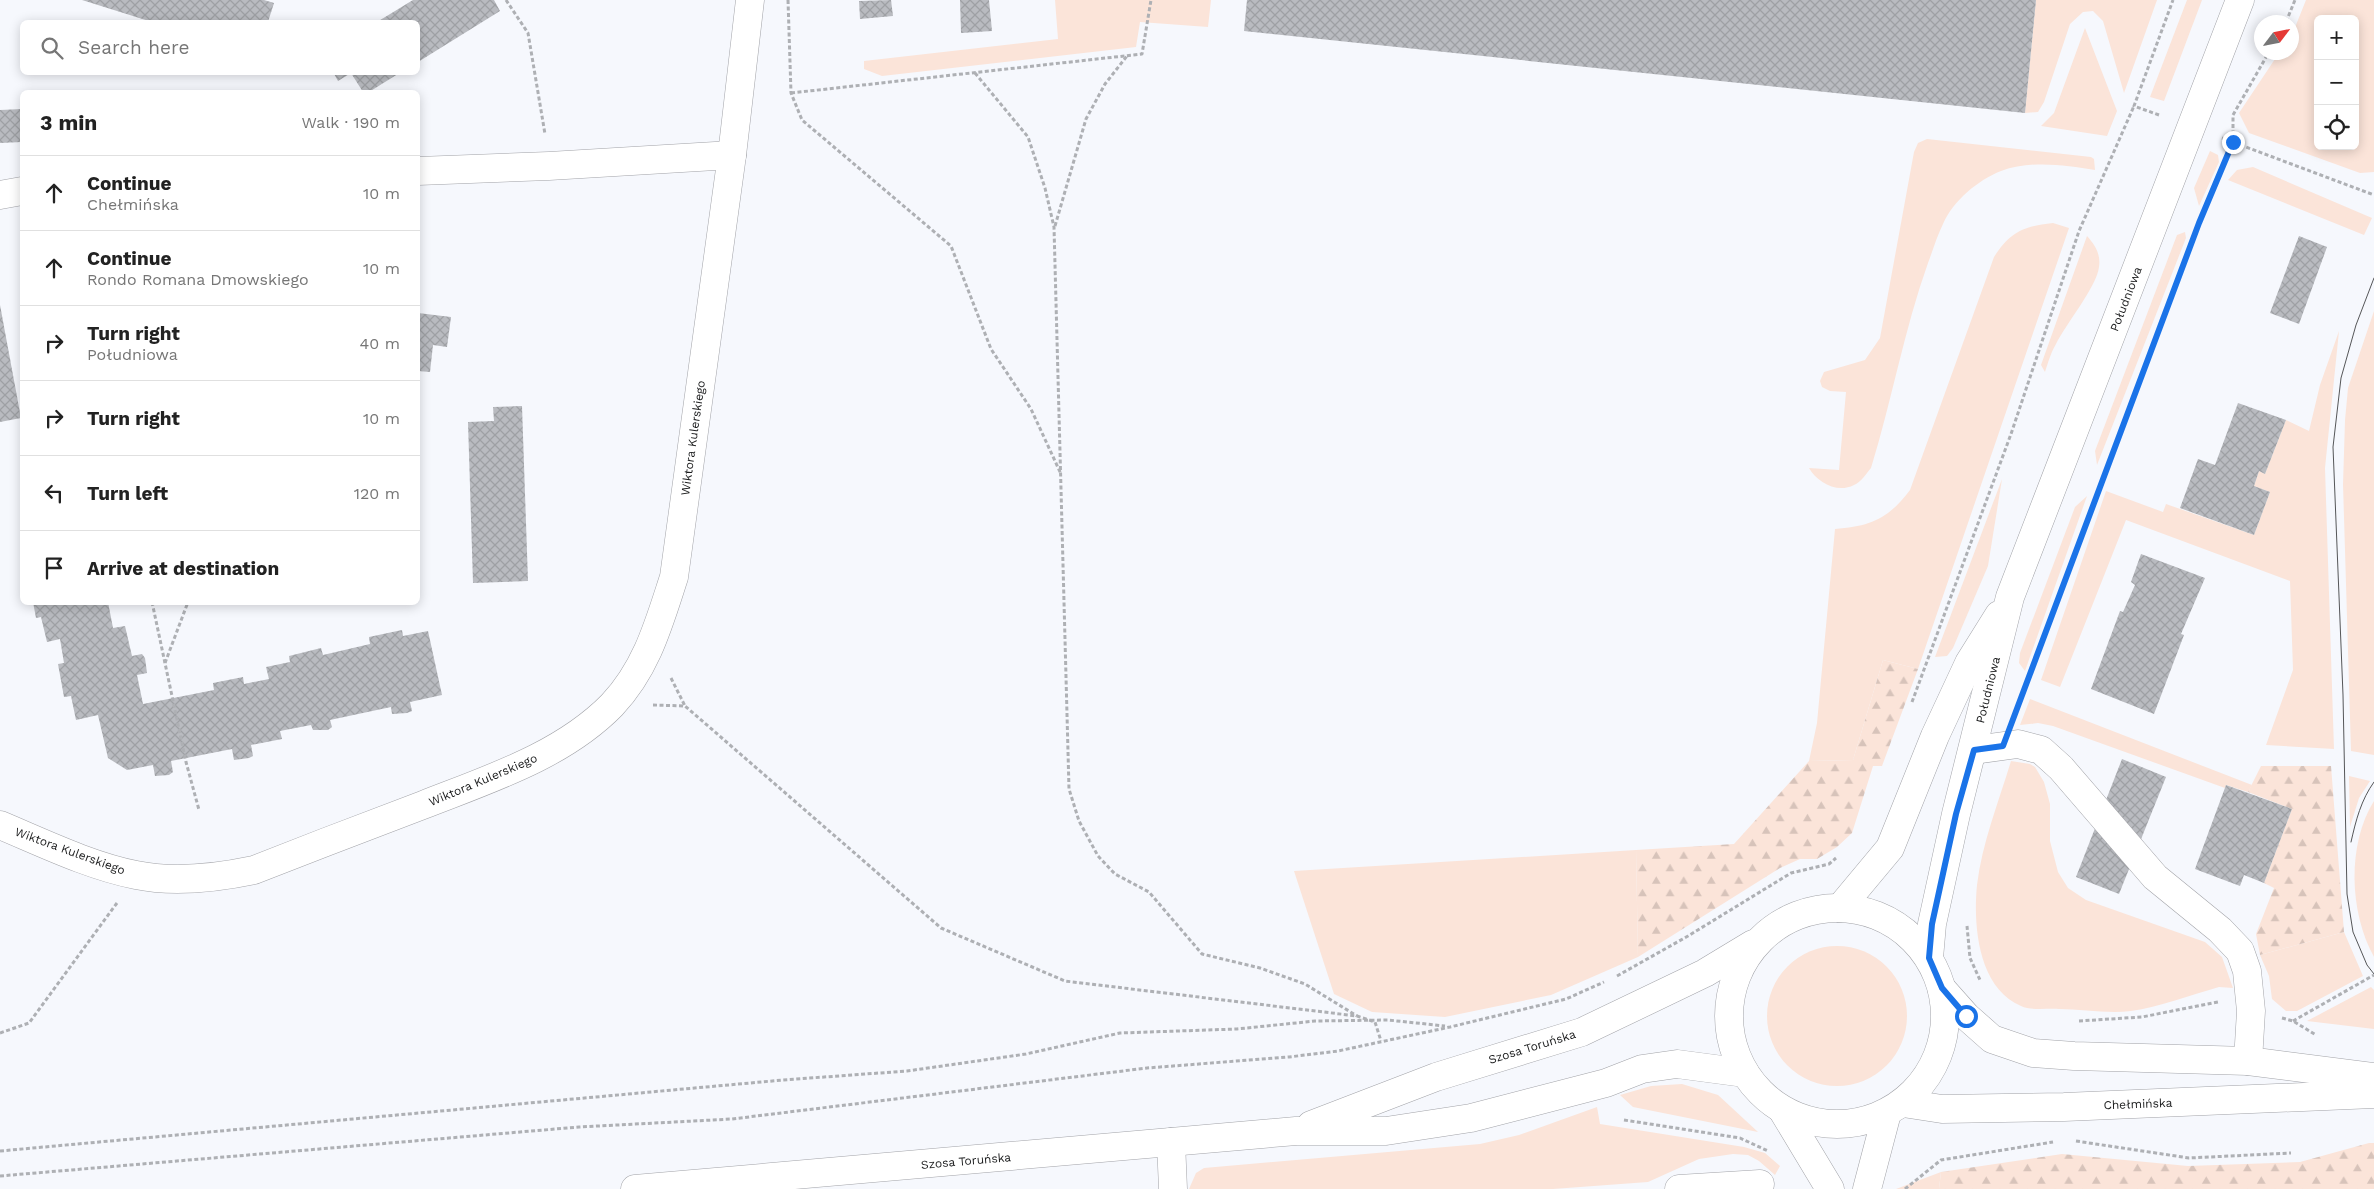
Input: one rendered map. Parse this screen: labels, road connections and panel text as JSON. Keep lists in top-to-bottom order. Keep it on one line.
{"streets":{"street":["Południowa","Wiktora Kulerskiego","Szosa Toruńska","Chełmińska"]},"north":"top right","page":{"map_buttons":["+","−"],"search":"Search here","heading":["3 min","Walk · 190 m"],"list":[["Continue","Chełmińska","10 m"],["Continue","Rondo Romana Dmowskiego","10 m"],["Turn right","Południowa","40 m"],["Turn right","10 m"],["Turn left","120 m"],"Arrive at destination"]}}
